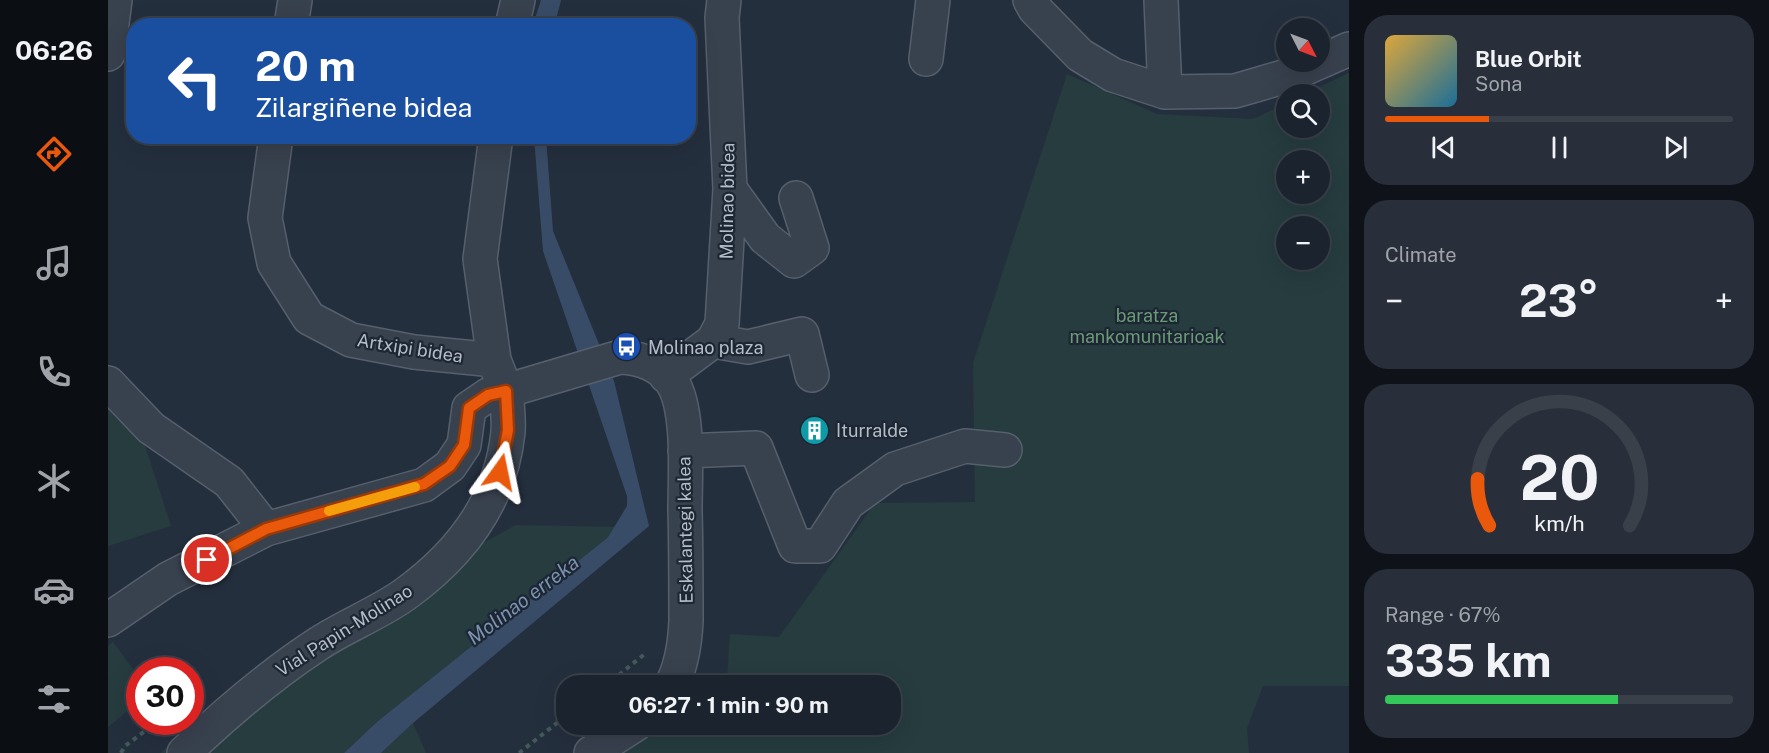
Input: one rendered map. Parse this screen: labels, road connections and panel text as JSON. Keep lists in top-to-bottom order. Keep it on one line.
{"streets":{"street":["Molinao bidea","Artxipi bidea","Eskalantegi kalea","Vial Papin-Molinao"]},"water":["Molinao erreka"],"parks":["baratza mankomunitarioak"],"places":{"bus stop":["Molinao plaza"],"building":["Iturralde"]},"north":"bottom right","page":{"tabs":"06:26","map_buttons":["+","−"],"turn":["20 m","Zilargiñene bidea"],"song":["Blue Orbit","Sona"],"tile":["Climate",["Range · 67%","335 km"]],"heat":["−","23°","+"],"limit":"30","trip":"06:27 · 1 min · 90 m","gauge":["20","km/h"]}}
